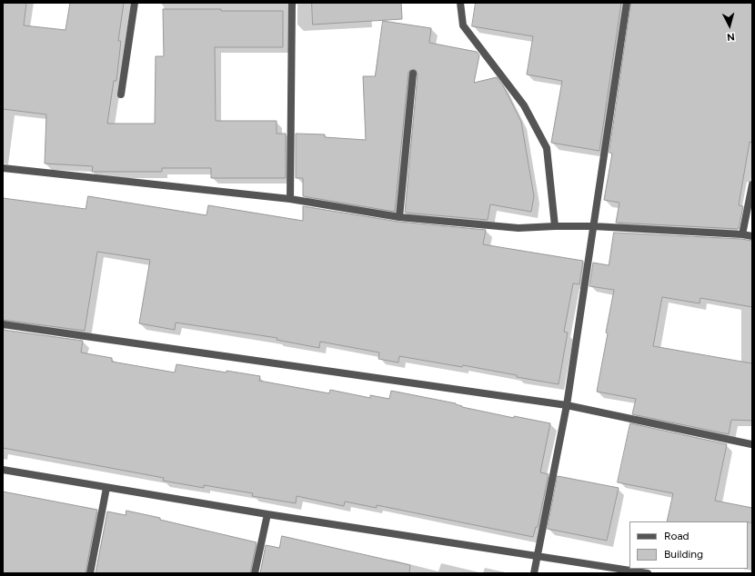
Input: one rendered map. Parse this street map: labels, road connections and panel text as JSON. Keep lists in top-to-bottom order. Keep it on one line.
{"legend":["Road","Building"],"north":"bottom"}
